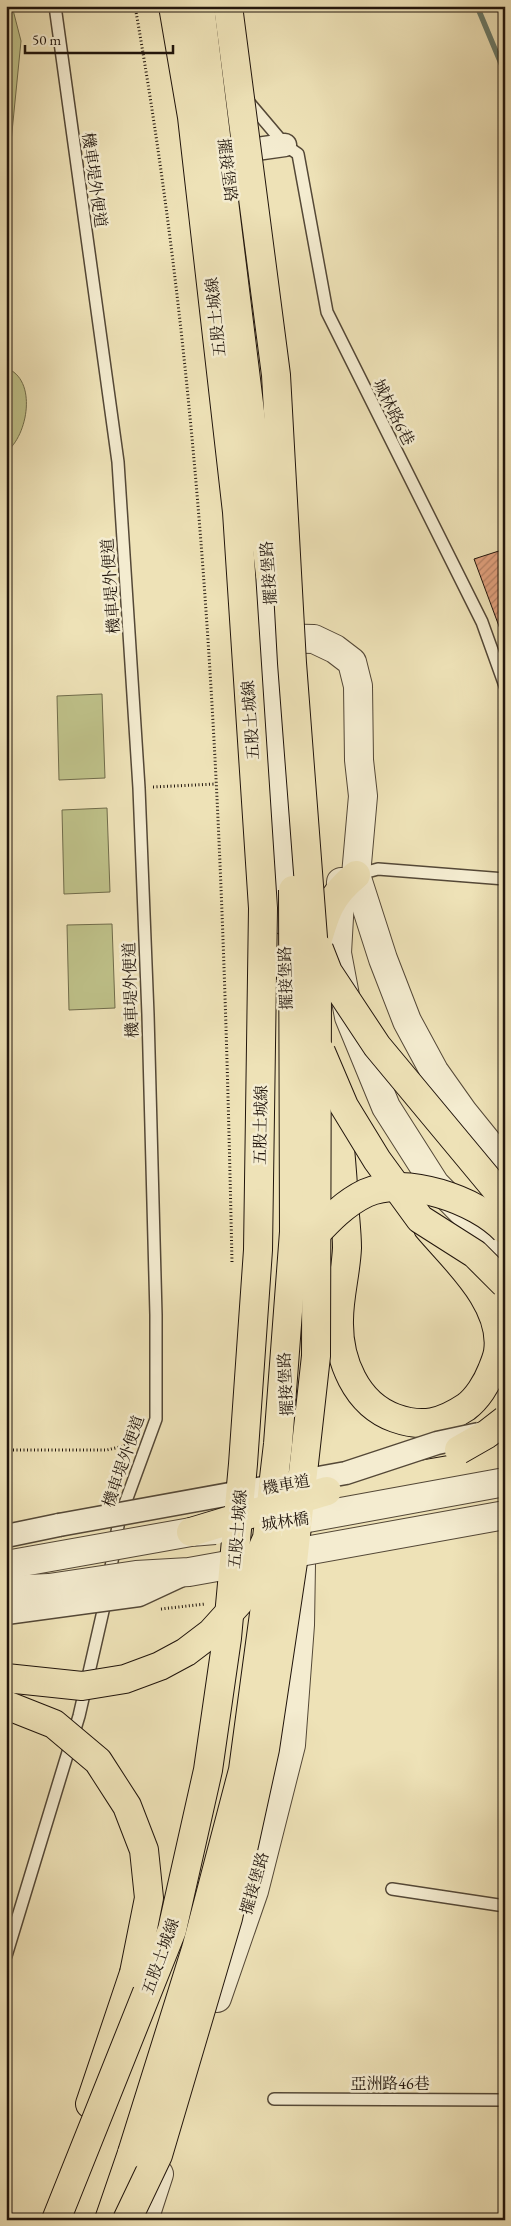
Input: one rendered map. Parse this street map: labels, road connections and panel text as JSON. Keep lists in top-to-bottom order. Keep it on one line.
{"streets":{"highway":["五股土城線"],"street":["擺接堡路","機車道","城林橋"],"lane":["機車堤外便道","城林路6巷","亞洲路46巷"]},"crossings":[["擺接堡路","城林路6巷"]],"scale_bar":"50 m"}
